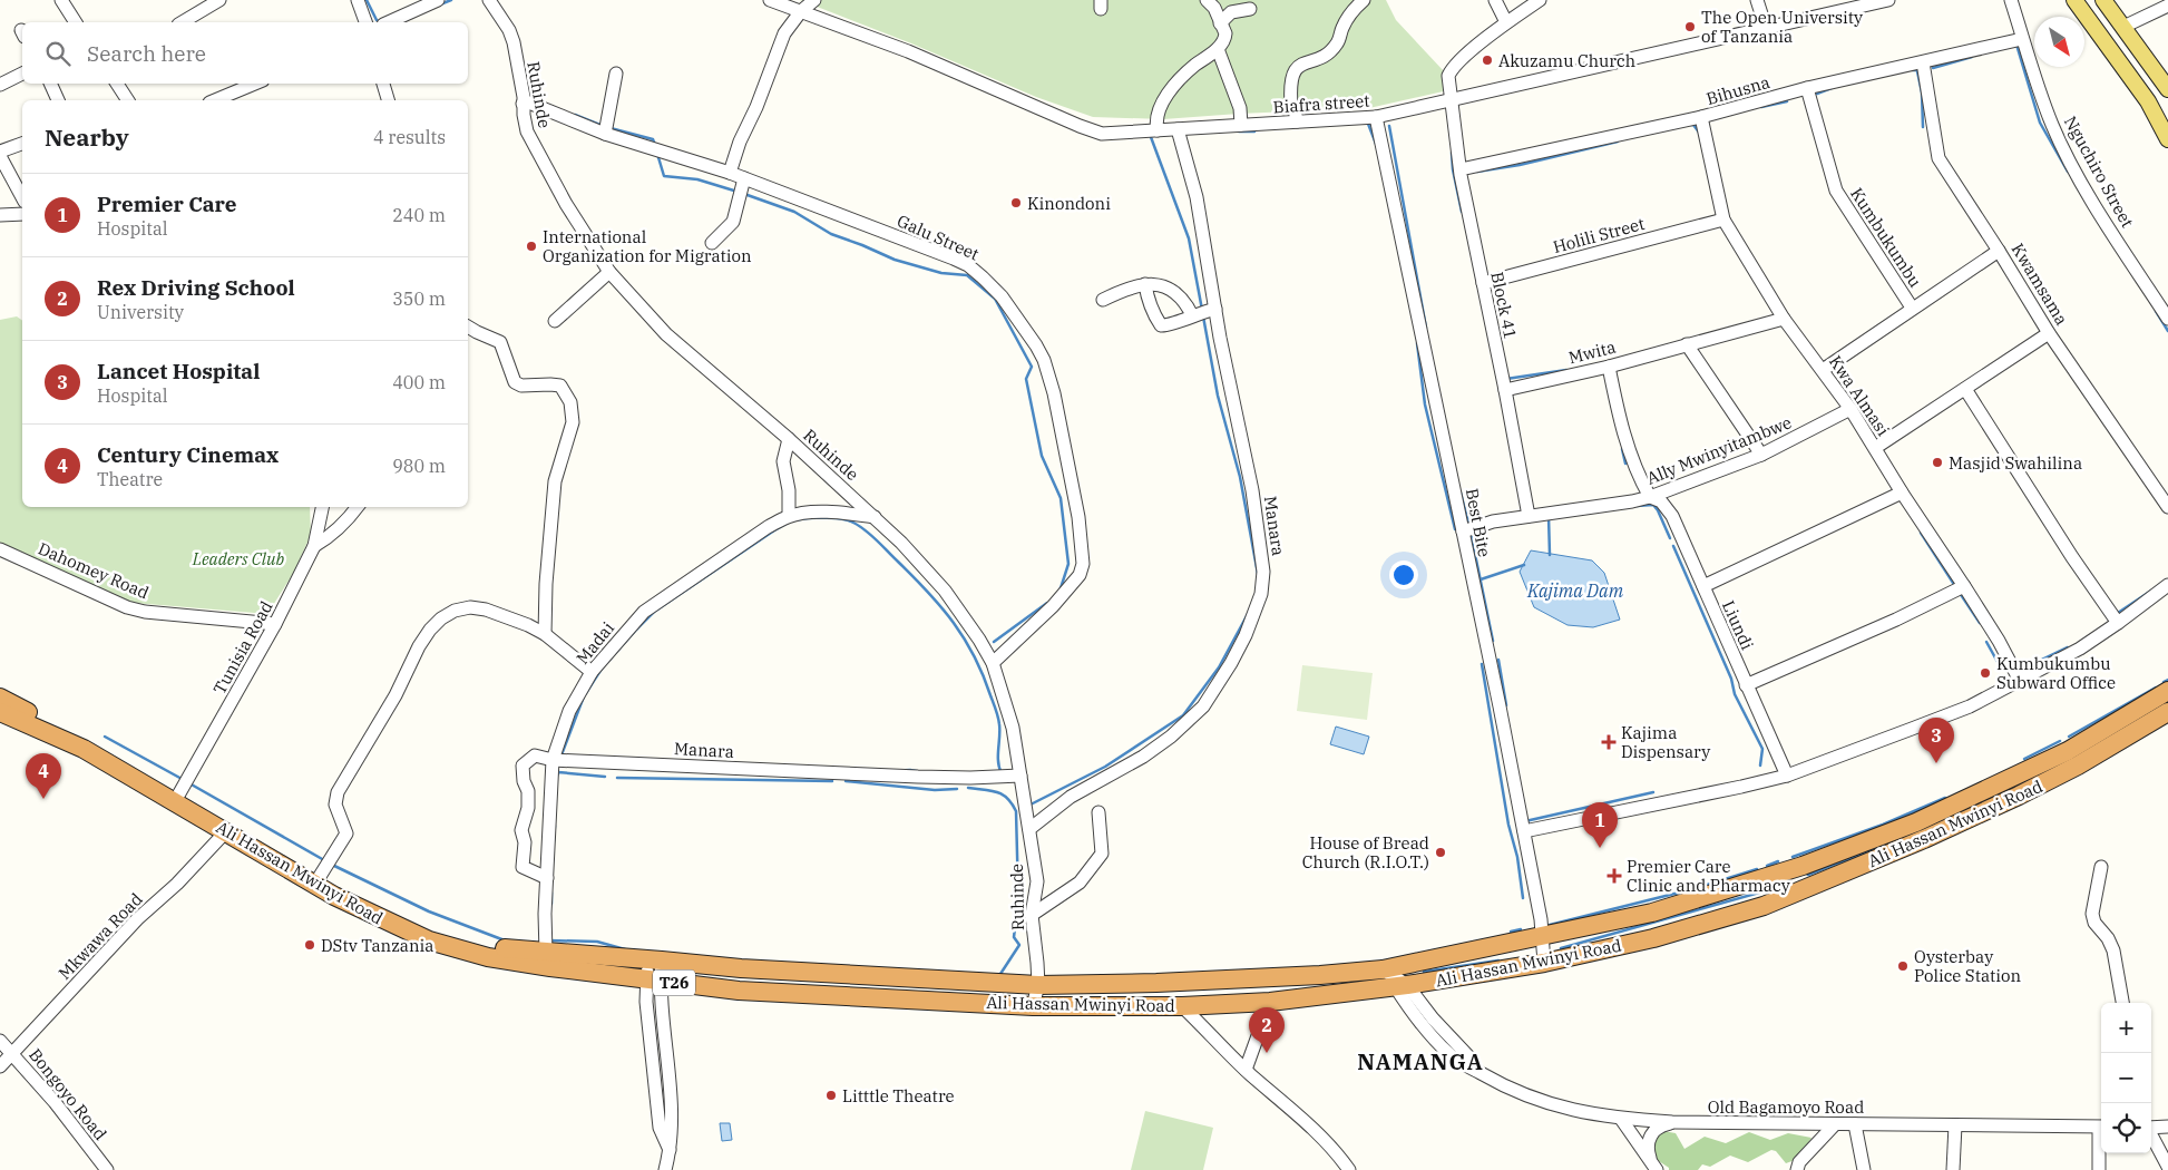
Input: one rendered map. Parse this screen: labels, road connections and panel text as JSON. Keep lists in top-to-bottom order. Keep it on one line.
{"streets":{"highway":["Ali Hassan Mwinyi Road","T26"],"street":["Bihusna","Ruhinde","Biafra street","Nguchiro Street","Holili Street","Galu Street","Kumbukumbu","Kwamsama","Block 41","Mwita","Kwa Almasi","Ally Mwinyitambwe","Best Bite","Manara","Dahomey Road","Liundi","Madai","Tunisia Road","Mkwawa Road","Bongoyo Road","Old Bagamoyo Road"]},"crossings":[["Bihusna","Nguchiro Street"],["Bihusna","Kumbukumbu"],["Bihusna","Kwamsama"],["Bihusna","Block 41"],["Bihusna","Kwa Almasi"],["Ruhinde","Galu Street"],["Ruhinde","Manara"],["Ruhinde","Madai"],["Ruhinde","Ali Hassan Mwinyi Road"],["Biafra street","Block 41"],["Biafra street","Best Bite"],["Biafra street","Manara"],["Holili Street","Block 41"],["Holili Street","Kwa Almasi"],["Kumbukumbu","Kwamsama"],["Kumbukumbu","Kwa Almasi"],["Block 41","Mwita"],["Block 41","Ally Mwinyitambwe"],["Mwita","Kwa Almasi"],["Kwa Almasi","Ally Mwinyitambwe"],["Ally Mwinyitambwe","Best Bite"],["Ally Mwinyitambwe","Liundi"],["Best Bite","Ali Hassan Mwinyi Road"],["Manara","Madai"],["Dahomey Road","Tunisia Road"],["Madai","Ali Hassan Mwinyi Road"],["Tunisia Road","Ali Hassan Mwinyi Road"],["Ali Hassan Mwinyi Road","Mkwawa Road"],["Ali Hassan Mwinyi Road","Old Bagamoyo Road"],["Mkwawa Road","Bongoyo Road"]],"districts":["NAMANGA"],"water":["Kajima Dam"],"parks":["Leaders Club"],"places":{"other":["The Open University of Tanzania","Akuzamu Church","Kinondoni","International Organization for Migration","Masjid Swahilina","Kumbukumbu Subward Office","House of Bread Church (R.I.O.T.)","DStv Tanzania","Oysterbay Police Station","Litttle Theatre"],"health":["Kajima Dispensary","Premier Care Clinic and Pharmacy"]},"north":"bottom right","page":{"search":"Search here","heading":["Nearby","4 results"],"list":[{"mark":"1","name":"Premier Care","note":"Hospital","value":"240 m"},{"mark":"2","name":"Rex Driving School","note":"University","value":"350 m"},{"mark":"3","name":"Lancet Hospital","note":"Hospital","value":"400 m"},{"mark":"4","name":"Century Cinemax","note":"Theatre","value":"980 m"}],"pins":["3","4","1","2"],"map_buttons":["+","−"]}}
